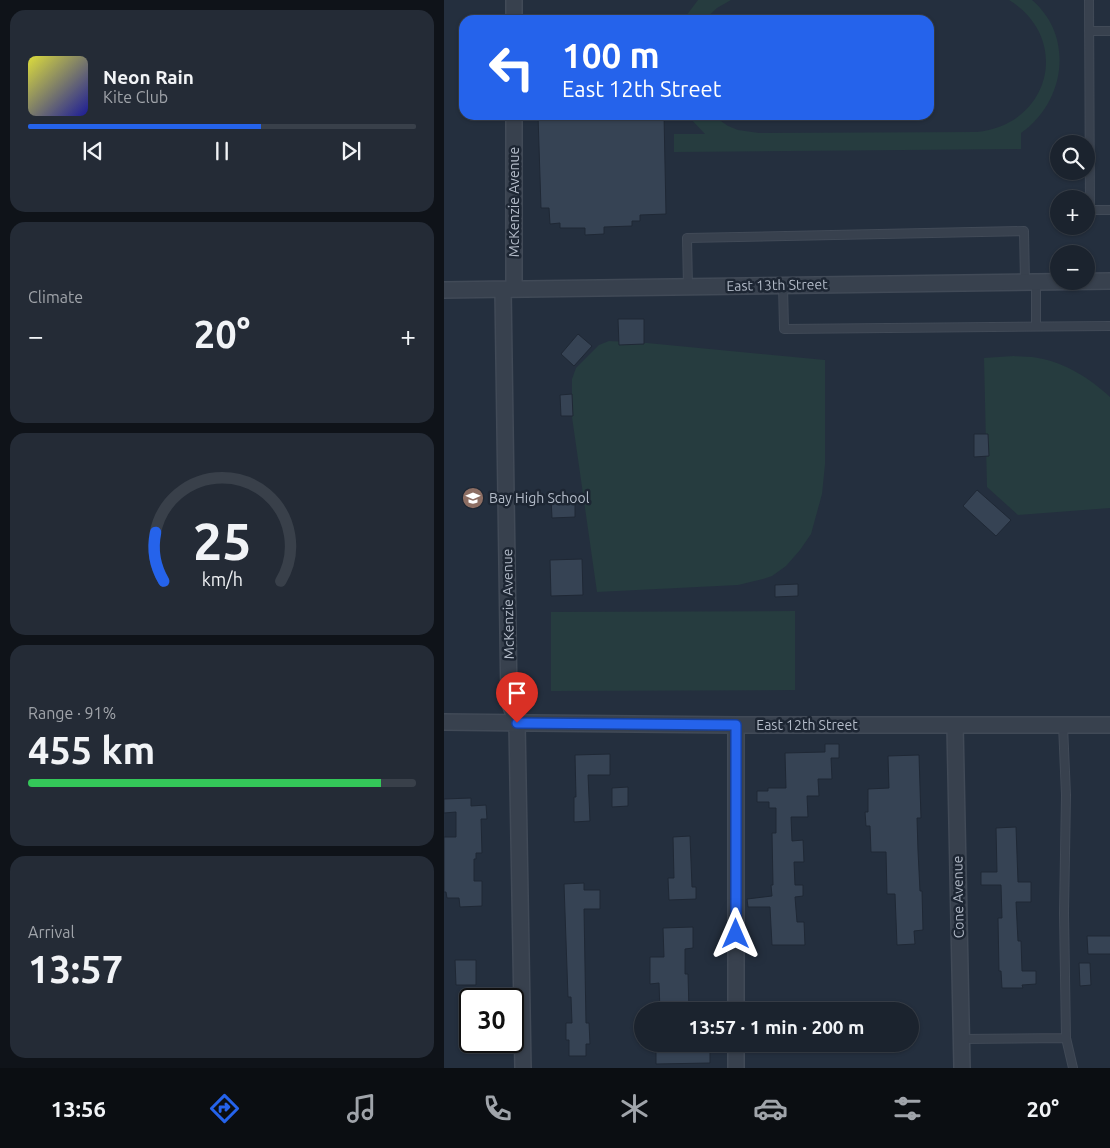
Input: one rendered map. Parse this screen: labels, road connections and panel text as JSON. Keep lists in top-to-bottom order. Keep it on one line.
{"streets":{"street":["McKenzie Avenue","East 13th Street","East 12th Street","Cone Avenue"]},"crossings":[["McKenzie Avenue","East 13th Street"],["McKenzie Avenue","East 12th Street"],["East 12th Street","Cone Avenue"]],"places":{"school or university":["Bay High School"]},"page":{"turn":["100 m","East 12th Street"],"song":["Neon Rain","Kite Club"],"map_buttons":["+","−"],"tile":["Climate",["Range · 91%","455 km"],["Arrival","13:57"]],"heat":["−","20°","+"],"limit":"30","trip":"13:57 · 1 min · 200 m","tabs":["13:56","20°"],"gauge":["25","km/h"]}}
